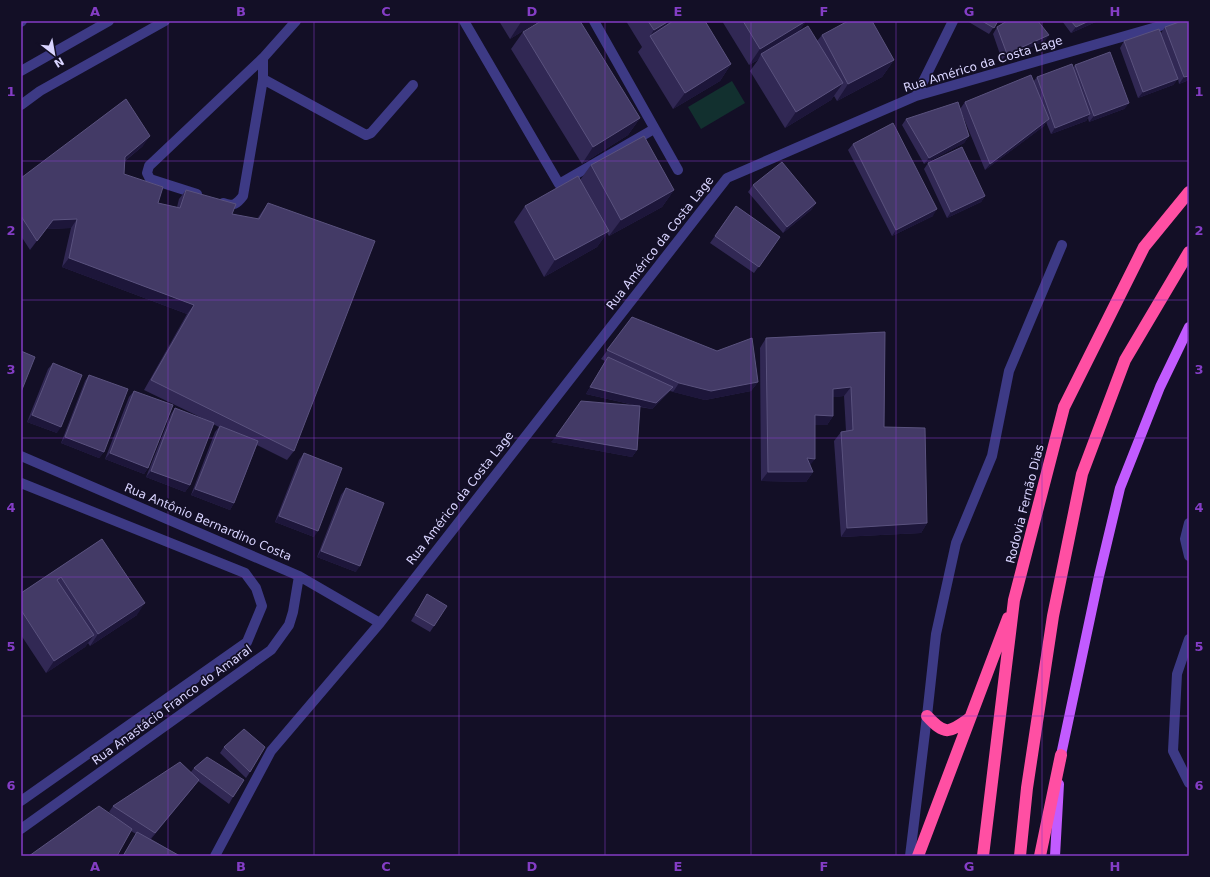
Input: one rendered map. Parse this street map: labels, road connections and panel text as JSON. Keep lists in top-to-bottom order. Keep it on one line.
{"streets":{"highway":["Rodovia Fernão Dias"],"street":["Rua Américo da Costa Lage","Rua Antônio Bernardino Costa","Rua Anastácio Franco do Amaral"]},"crossings":[["Rua Américo da Costa Lage","Rua Antônio Bernardino Costa"],["Rua Antônio Bernardino Costa","Rua Anastácio Franco do Amaral"]],"north":"bottom right","grid":{"columns":["A","B","C","D","E","F","G","H"],"rows":["1","2","3","4","5","6"]}}
